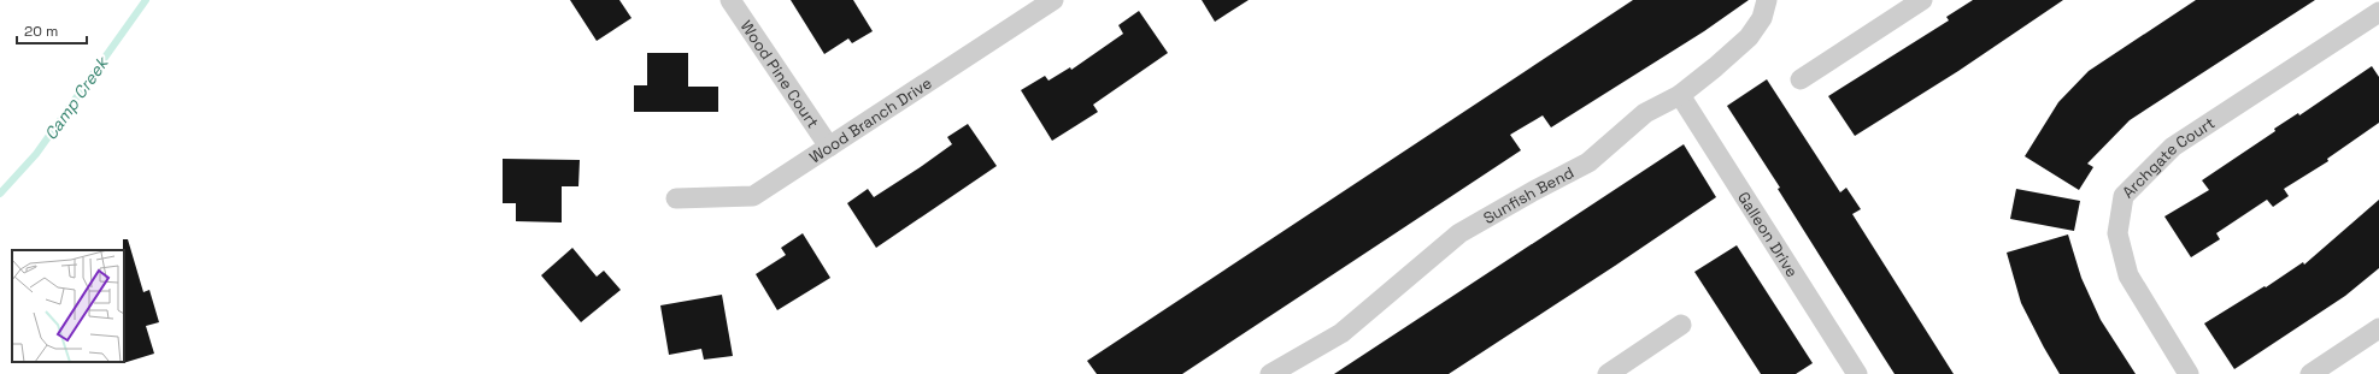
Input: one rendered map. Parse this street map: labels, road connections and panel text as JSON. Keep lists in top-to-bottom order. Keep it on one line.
{"streets":{"street":["Wood Pine Court","Wood Branch Drive","Archgate Court","Sunfish Bend","Galleon Drive"]},"crossings":[["Wood Pine Court","Wood Branch Drive"],["Sunfish Bend","Galleon Drive"]],"water":["Camp Creek"],"scale_bar":"20 m"}
